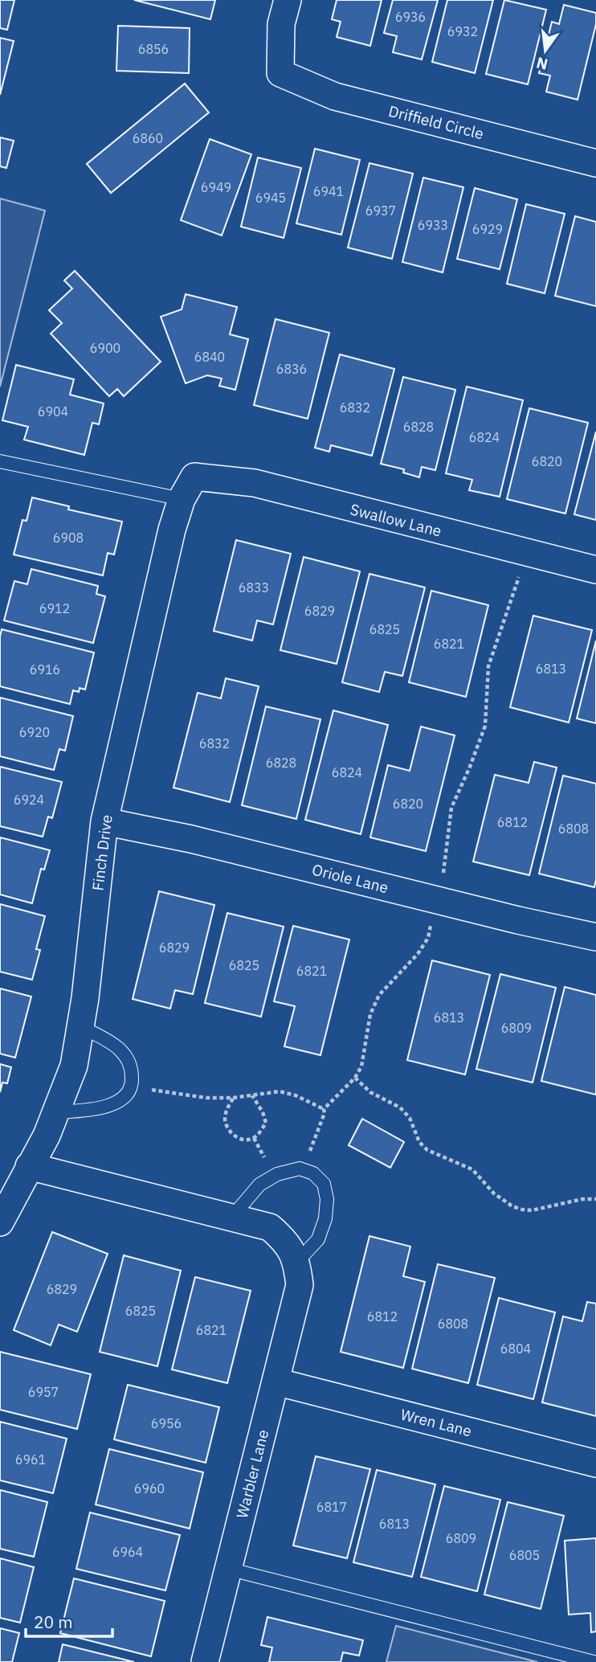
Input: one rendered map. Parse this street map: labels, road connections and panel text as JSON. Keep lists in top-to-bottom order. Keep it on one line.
{"streets":{"street":["Driffield Circle","Swallow Lane","Finch Drive","Oriole Lane","Wren Lane","Warbler Lane"]},"crossings":[["Swallow Lane","Finch Drive"],["Finch Drive","Oriole Lane"],["Wren Lane","Warbler Lane"]],"house_numbers":["6936","6932","6856","6860","6949","6941","6945","6937","6933","6929","6900","6840","6836","6832","6904","6828","6824","6820","6908","6833","6912","6829","6825","6821","6813","6916","6920","6832","6828","6824","6924","6820","6812","6808","6829","6825","6821","6813","6809","6829","6825","6812","6808","6821","6804","6957","6956","6961","6960","6817","6813","6809","6964","6805"],"scale_bar":"20 m","north":"bottom"}
